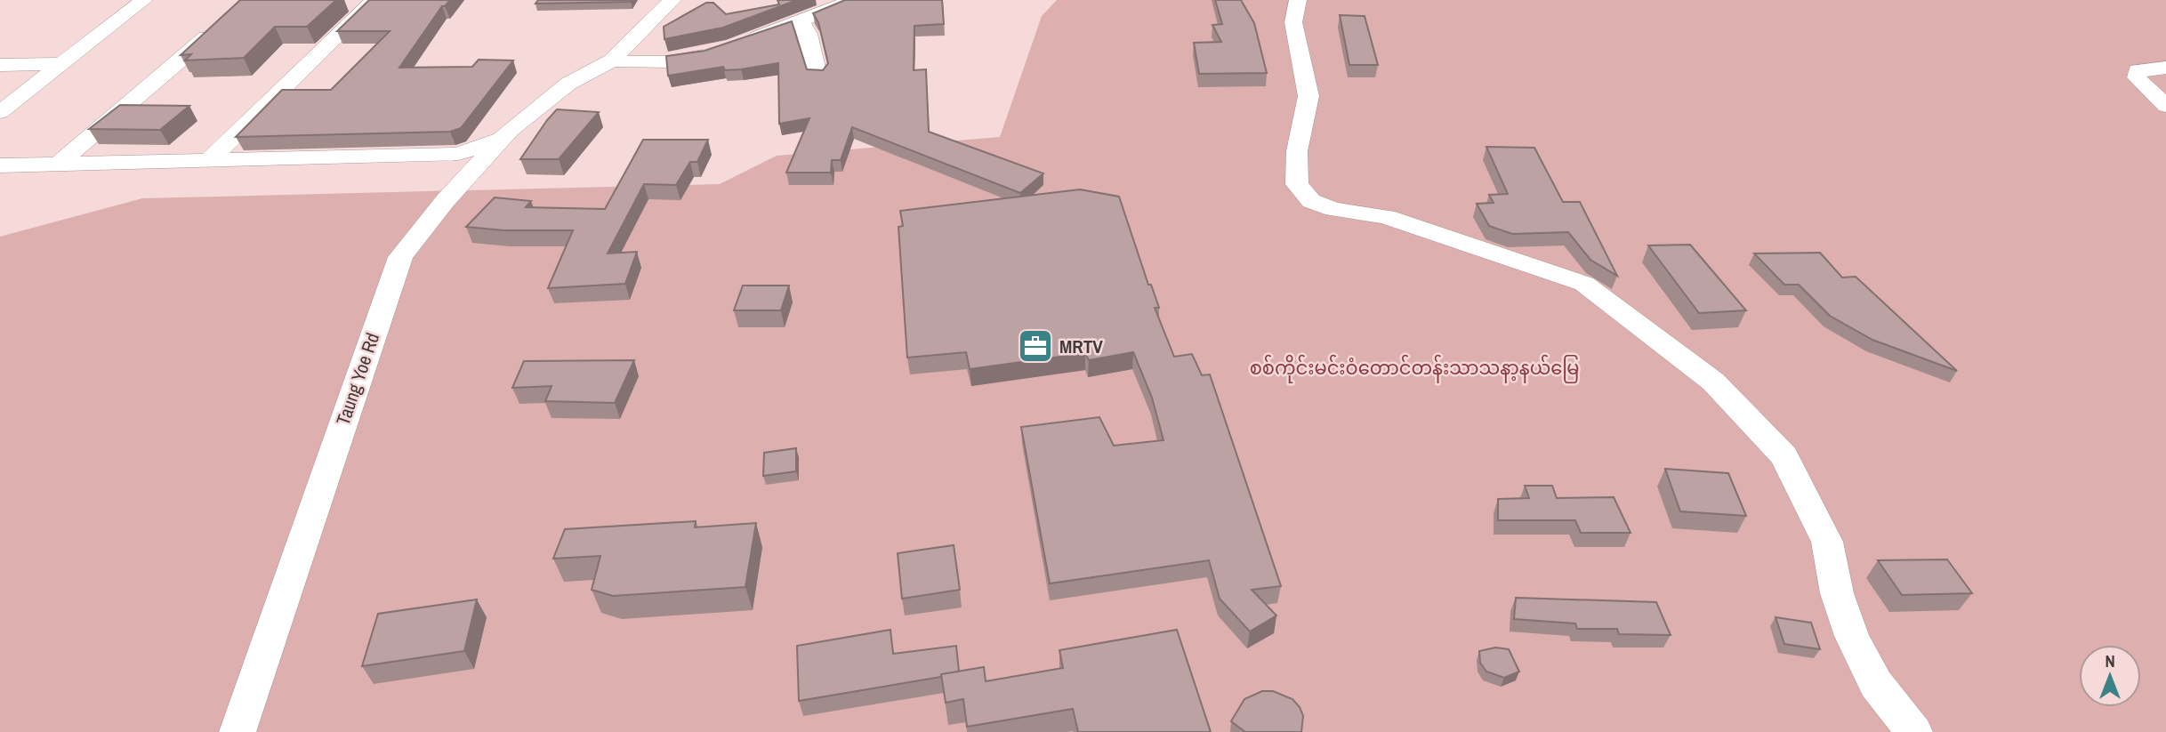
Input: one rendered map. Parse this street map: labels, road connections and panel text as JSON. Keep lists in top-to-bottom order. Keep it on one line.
{"streets":{"street":["Taung Yoe Rd"]},"parks":["စစ်ကိုင်းမင်းဝံတောင်တန်းသာသနာ့နယ်မြေ"],"places":{"office":["MRTV"]},"north":"top"}
